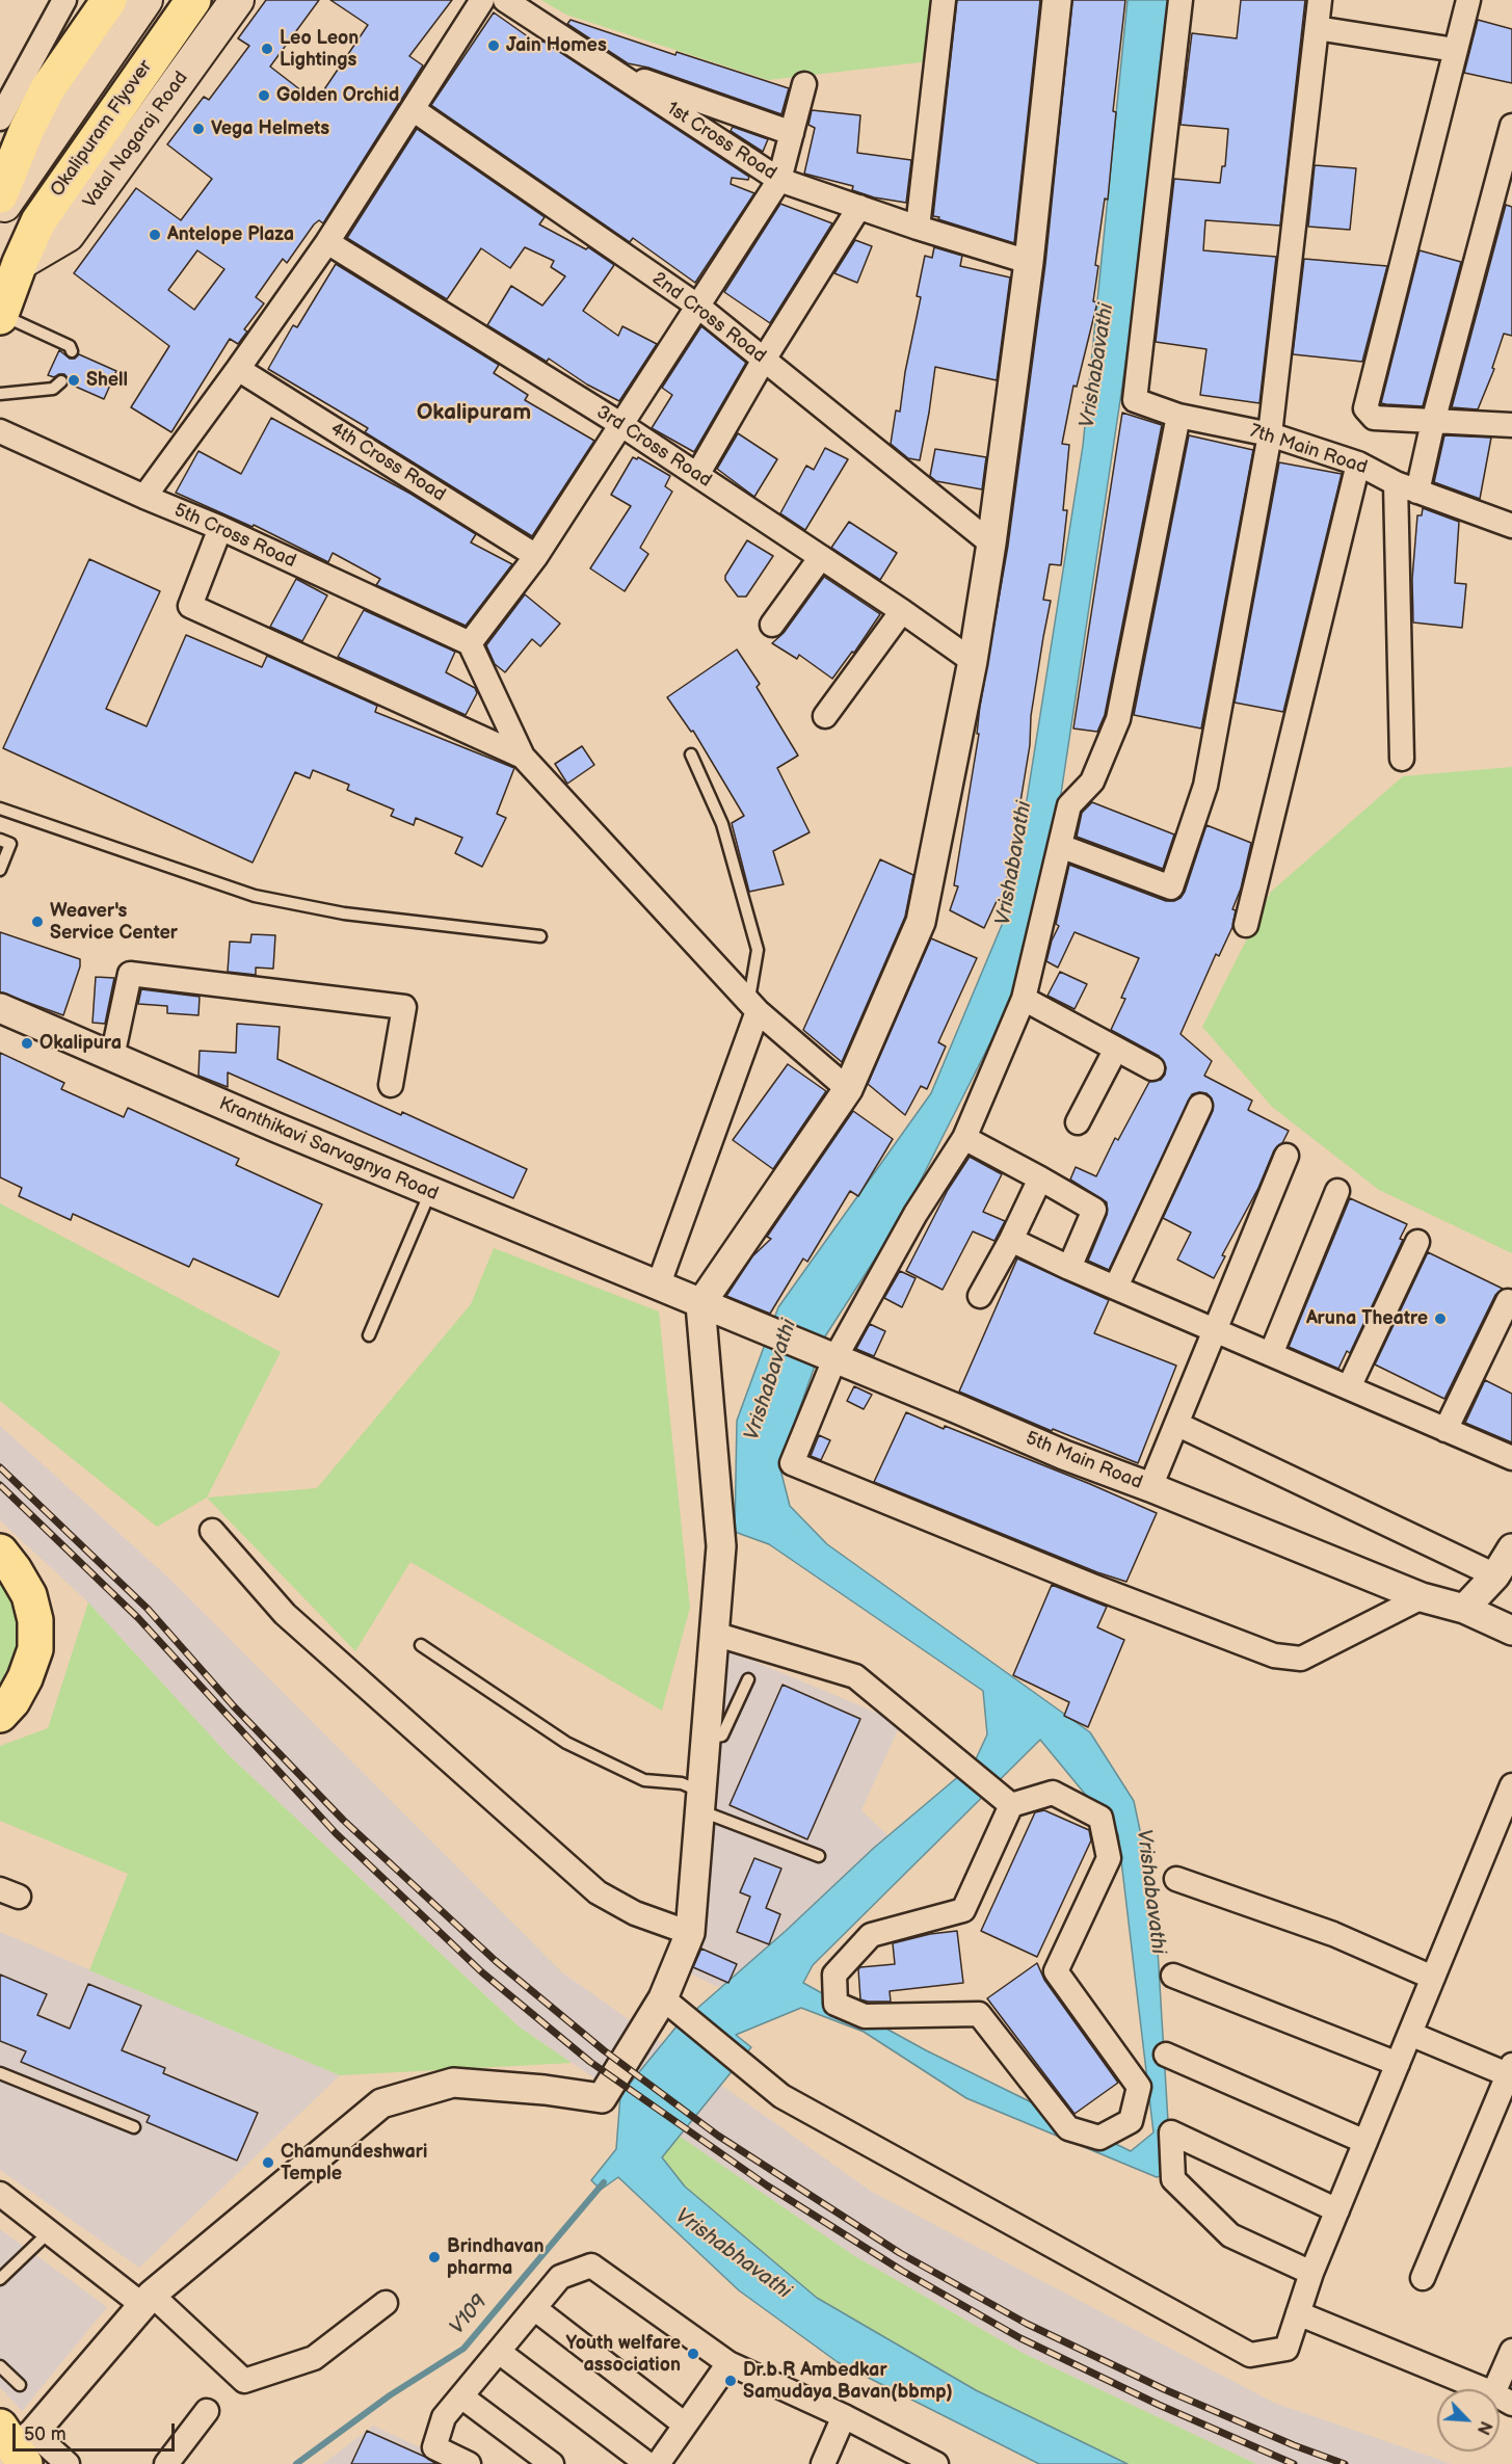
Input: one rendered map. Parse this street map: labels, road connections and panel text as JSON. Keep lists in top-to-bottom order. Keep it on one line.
{"streets":{"main road":["Okalipuram Flyover","Vatal Nagaraj Road"],"street":["1st Cross Road","2nd Cross Road","3rd Cross Road","7th Main Road","4th Cross Road","5th Cross Road","Kranthikavi Sarvagnya Road","5th Main Road"]},"crossings":[["Okalipuram Flyover","Vatal Nagaraj Road"],["Kranthikavi Sarvagnya Road","5th Main Road"]],"districts":["Okalipuram"],"water":["Vrishabavathi","Vrishabhavathi","V109"],"places":["Jain Homes","Leo Leon Lightings","Golden Orchid","Vega Helmets","Antelope Plaza","Shell","Weaver's Service Center","Okalipura","Aruna Theatre","Chamundeshwari Temple","Brindhavan pharma","Youth welfare association","Dr.b R Ambedkar Samudaya Bavan(bbmp)"],"scale_bar":"50 m","north":"bottom right"}
